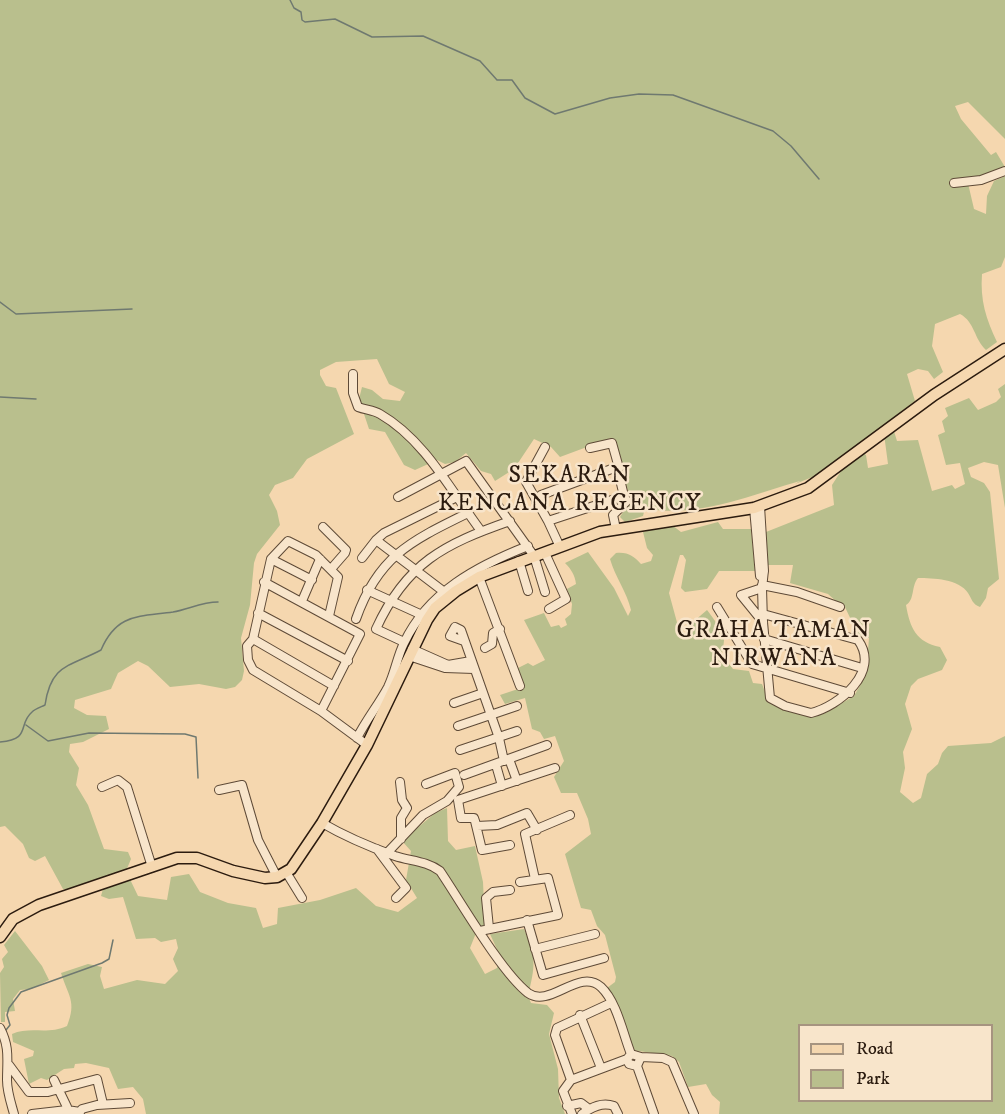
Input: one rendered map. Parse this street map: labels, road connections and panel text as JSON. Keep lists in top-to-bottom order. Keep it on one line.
{"districts":["SEKARAN KENCANA REGENCY","GRAHA TAMAN NIRWANA"],"legend":["Road","Park"]}
